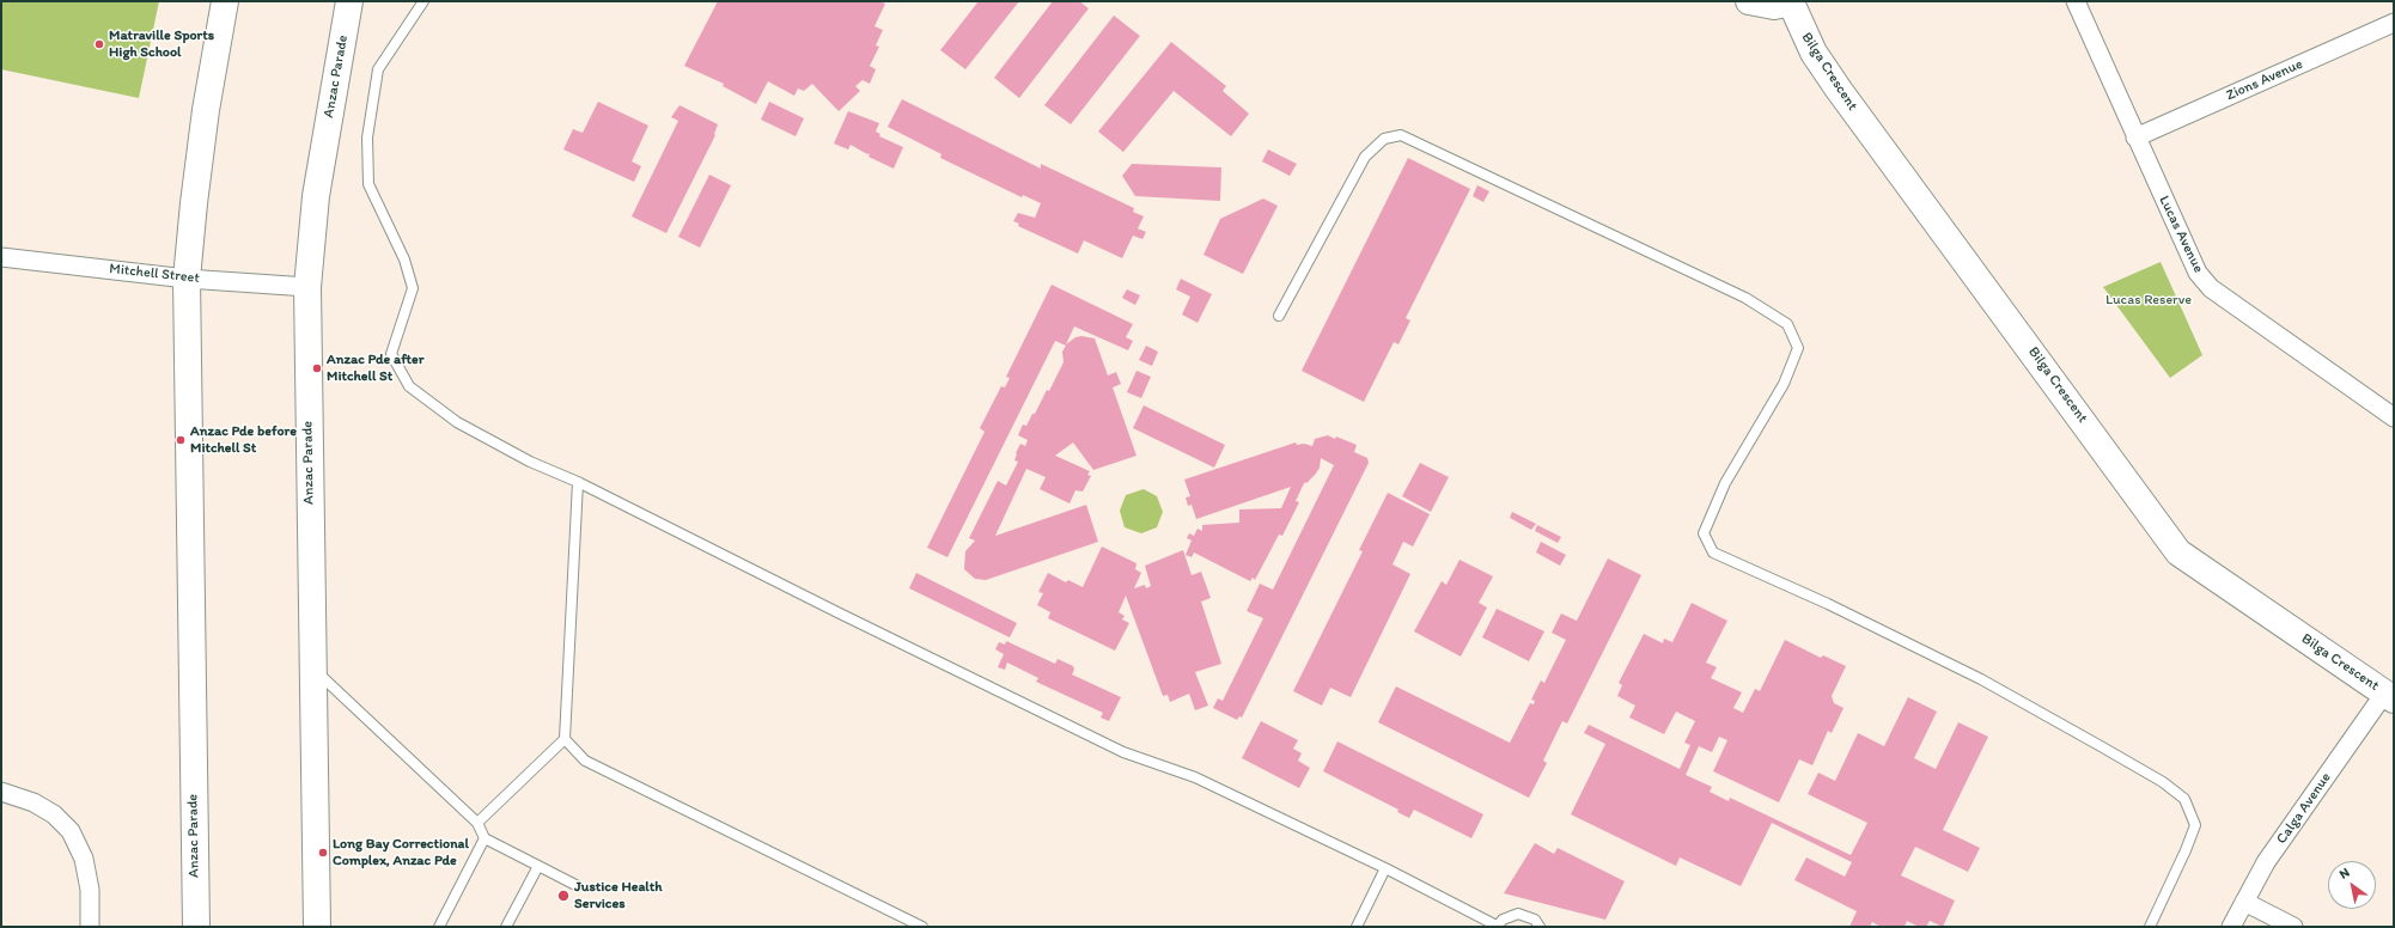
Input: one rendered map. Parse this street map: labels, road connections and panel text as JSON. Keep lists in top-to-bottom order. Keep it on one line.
{"streets":{"main road":["Bilga Crescent","Anzac Parade"],"street":["Zions Avenue","Lucas Avenue","Mitchell Street","Calga Avenue"]},"crossings":[["Bilga Crescent","Calga Avenue"],["Anzac Parade","Mitchell Street"],["Zions Avenue","Lucas Avenue"]],"parks":["Lucas Reserve"],"places":["Matraville Sports High School","Anzac Pde after Mitchell St","Anzac Pde before Mitchell St","Long Bay Correctional Complex, Anzac Pde","Justice Health Services"],"north":"top left"}
